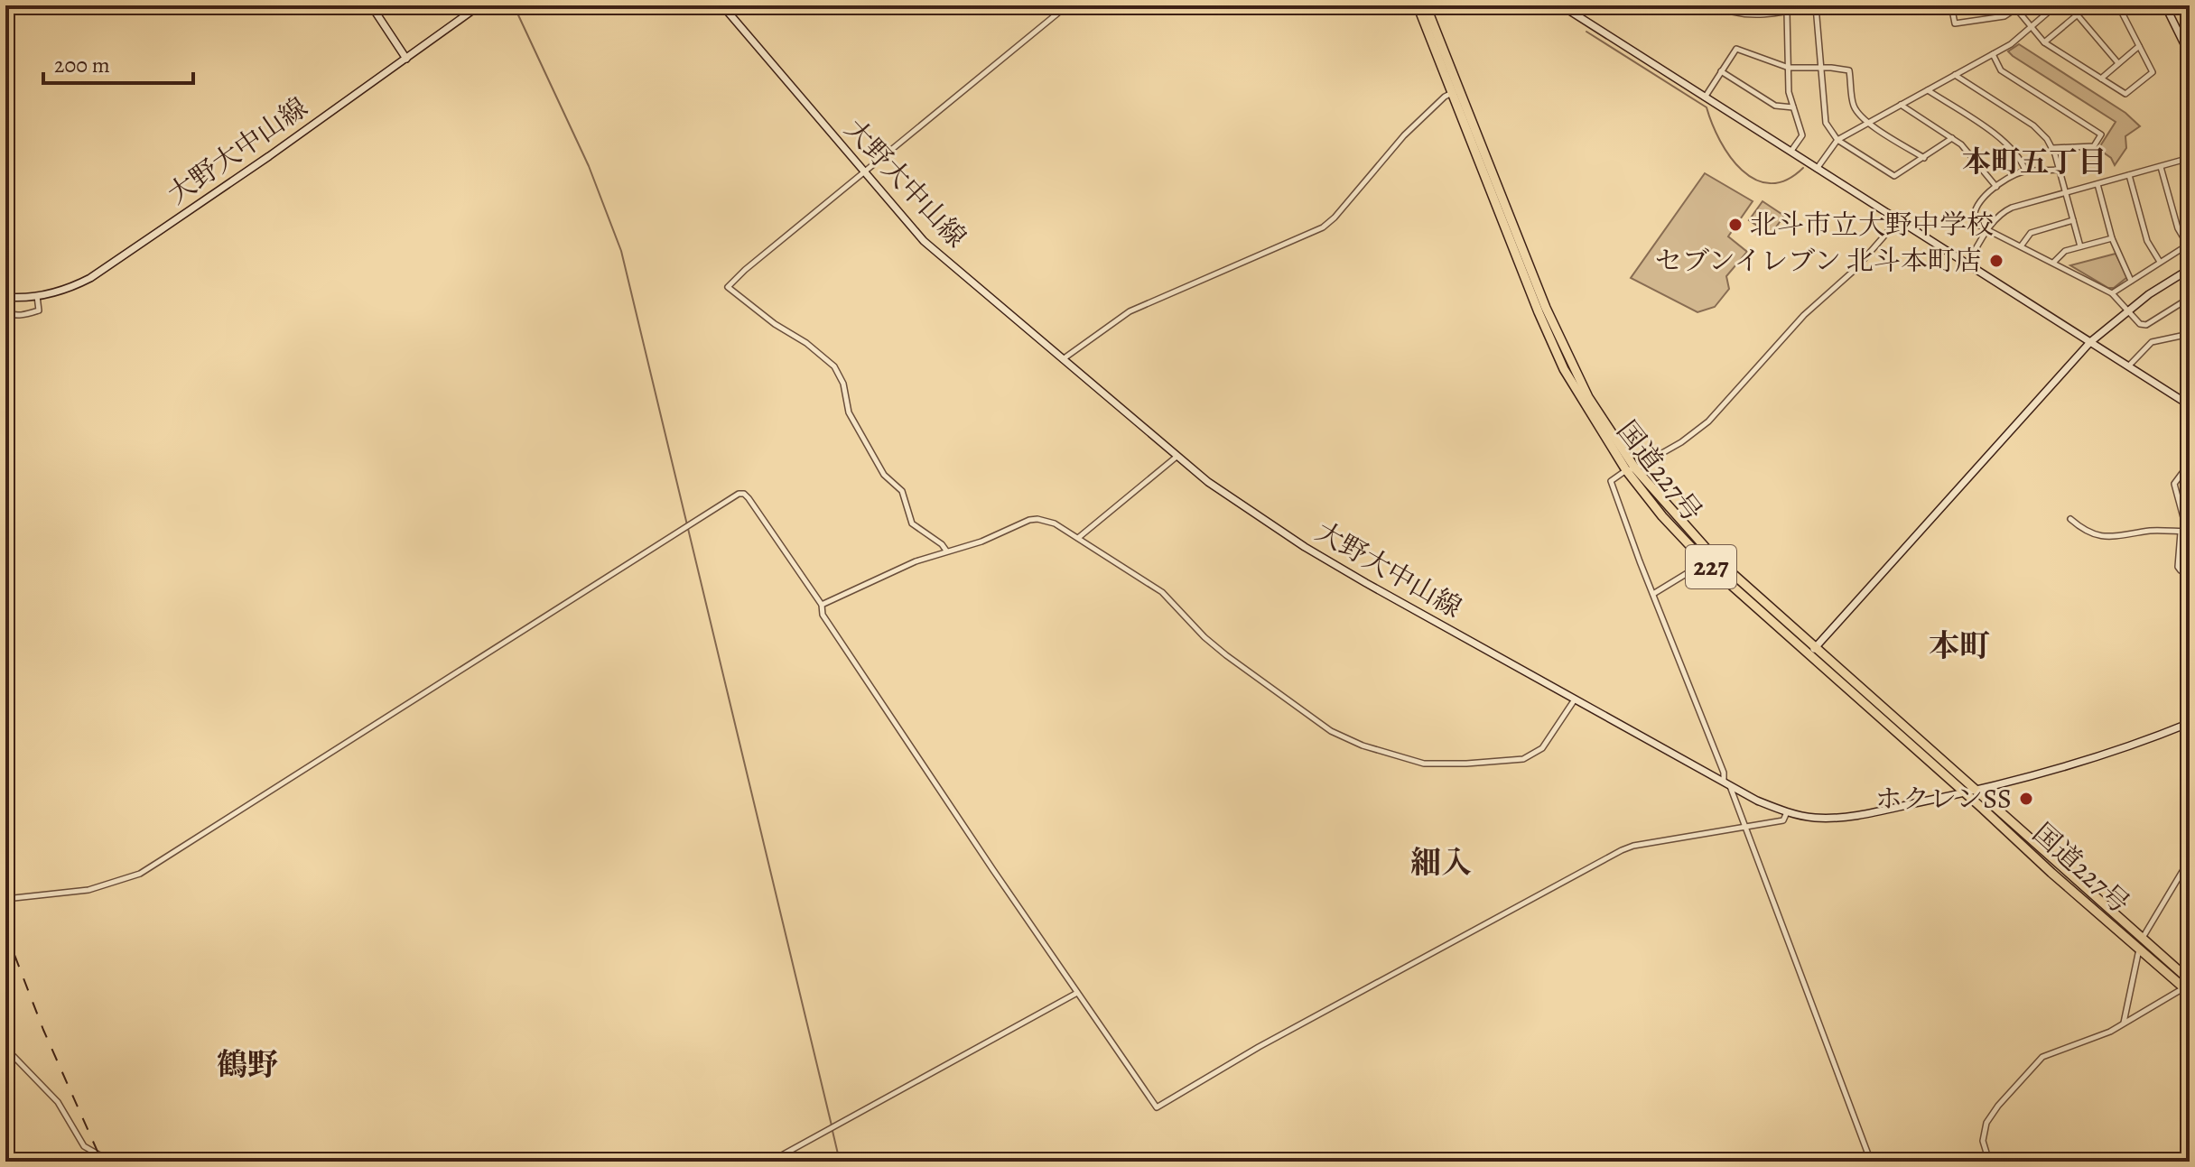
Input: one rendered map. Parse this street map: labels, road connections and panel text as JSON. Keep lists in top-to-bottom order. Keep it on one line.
{"streets":{"highway":["国道227号","227"],"main road":["大野大中山線"]},"crossings":[["大野大中山線","国道227号"]],"districts":["本町五丁目","本町","細入","鶴野"],"places":["北斗市立大野中学校","セブンイレブン 北斗本町店","ホクレンSS"],"scale_bar":"200 m"}
